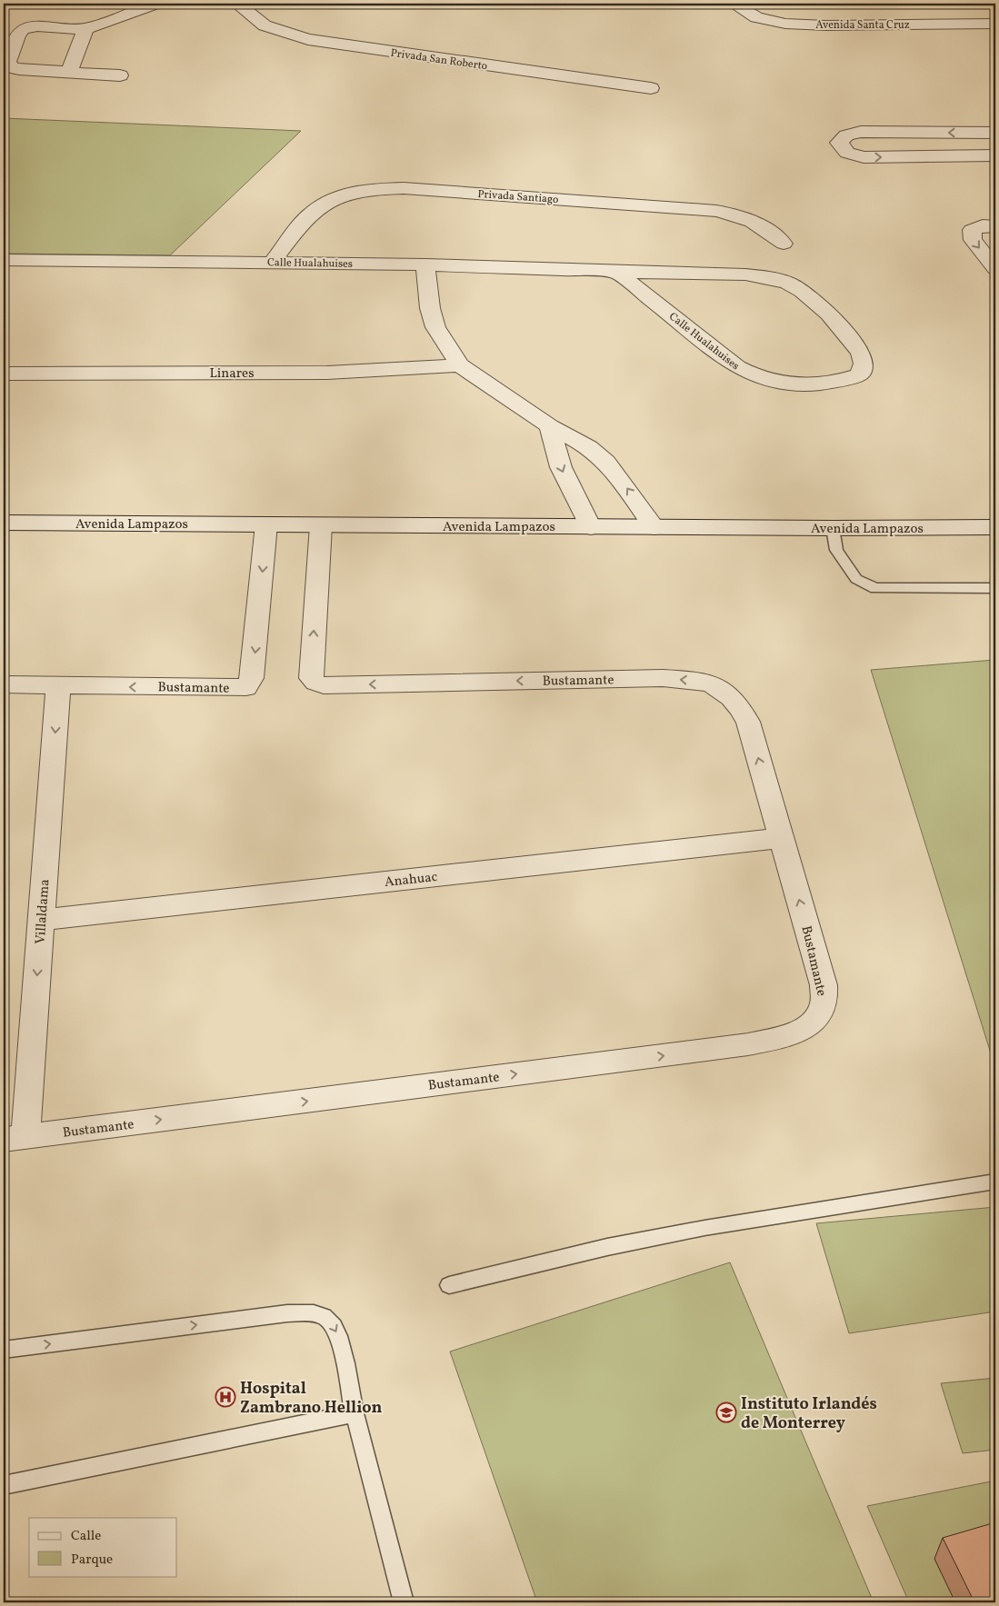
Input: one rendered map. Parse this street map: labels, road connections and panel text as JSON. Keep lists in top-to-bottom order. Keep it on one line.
{"streets":{"street":["Avenida Santa Cruz","Privada San Roberto","Privada Santiago","Calle Hualahuises","Linares","Avenida Lampazos","Bustamante","Anahuac","Villaldama"]},"crossings":[["Privada Santiago","Calle Hualahuises"],["Avenida Lampazos","Bustamante"],["Bustamante","Anahuac"],["Bustamante","Villaldama"],["Anahuac","Villaldama"]],"one_way":["Villaldama"],"places":{"hospital":["Hospital Zambrano Hellion"],"school or university":["Instituto Irlandés de Monterrey"]},"legend":["Calle","Parque"]}
